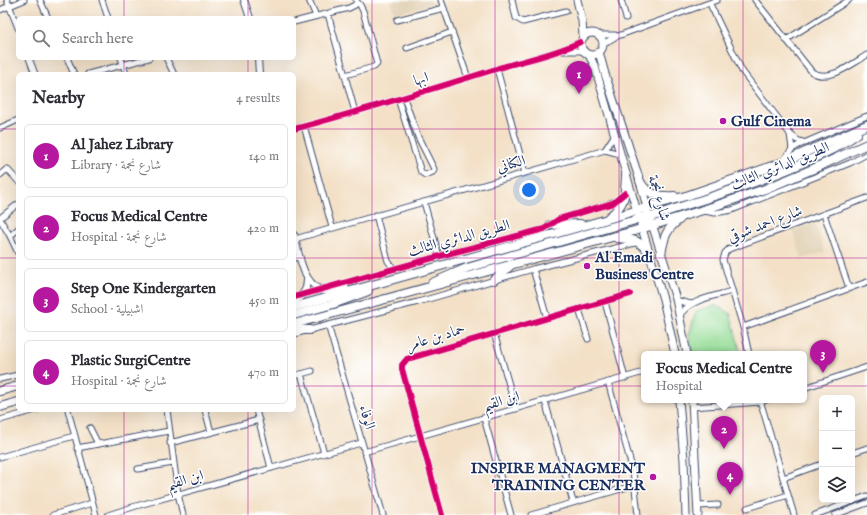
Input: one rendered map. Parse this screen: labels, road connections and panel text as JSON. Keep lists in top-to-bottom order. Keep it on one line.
{"streets":{"highway":["الطريق الدائري الثالث"],"main road":["شارع نجمة"],"street":["ابها","الكناني","شارع احمد شوقي","حماد بن عامر","ابن القيم","الوفاء"]},"crossings":[["ابها","شارع نجمة"],["الطريق الدائري الثالث","شارع نجمة"],["حماد بن عامر","ابن القيم"],["ابن القيم","الوفاء"]],"places":["Gulf Cinema","Al Emadi Business Centre","INSPIRE MANAGMENT TRAINING CENTER"],"page":{"search":"Search here","pins":["1","3","2","4"],"heading":["Nearby","4 results"],"list":[{"mark":"1","name":"Al Jahez Library","note":"Library · شارع نجمة","value":"140 m"},{"mark":"2","name":"Focus Medical Centre","note":"Hospital · شارع نجمة","value":"420 m"},{"mark":"3","name":"Step One Kindergarten","note":"School · اشبيلية","value":"450 m"},{"mark":"4","name":"Plastic SurgiCentre","note":"Hospital · شارع نجمة","value":"470 m"}],"popup":["Focus Medical Centre","Hospital"],"map_buttons":["+","−"]}}
